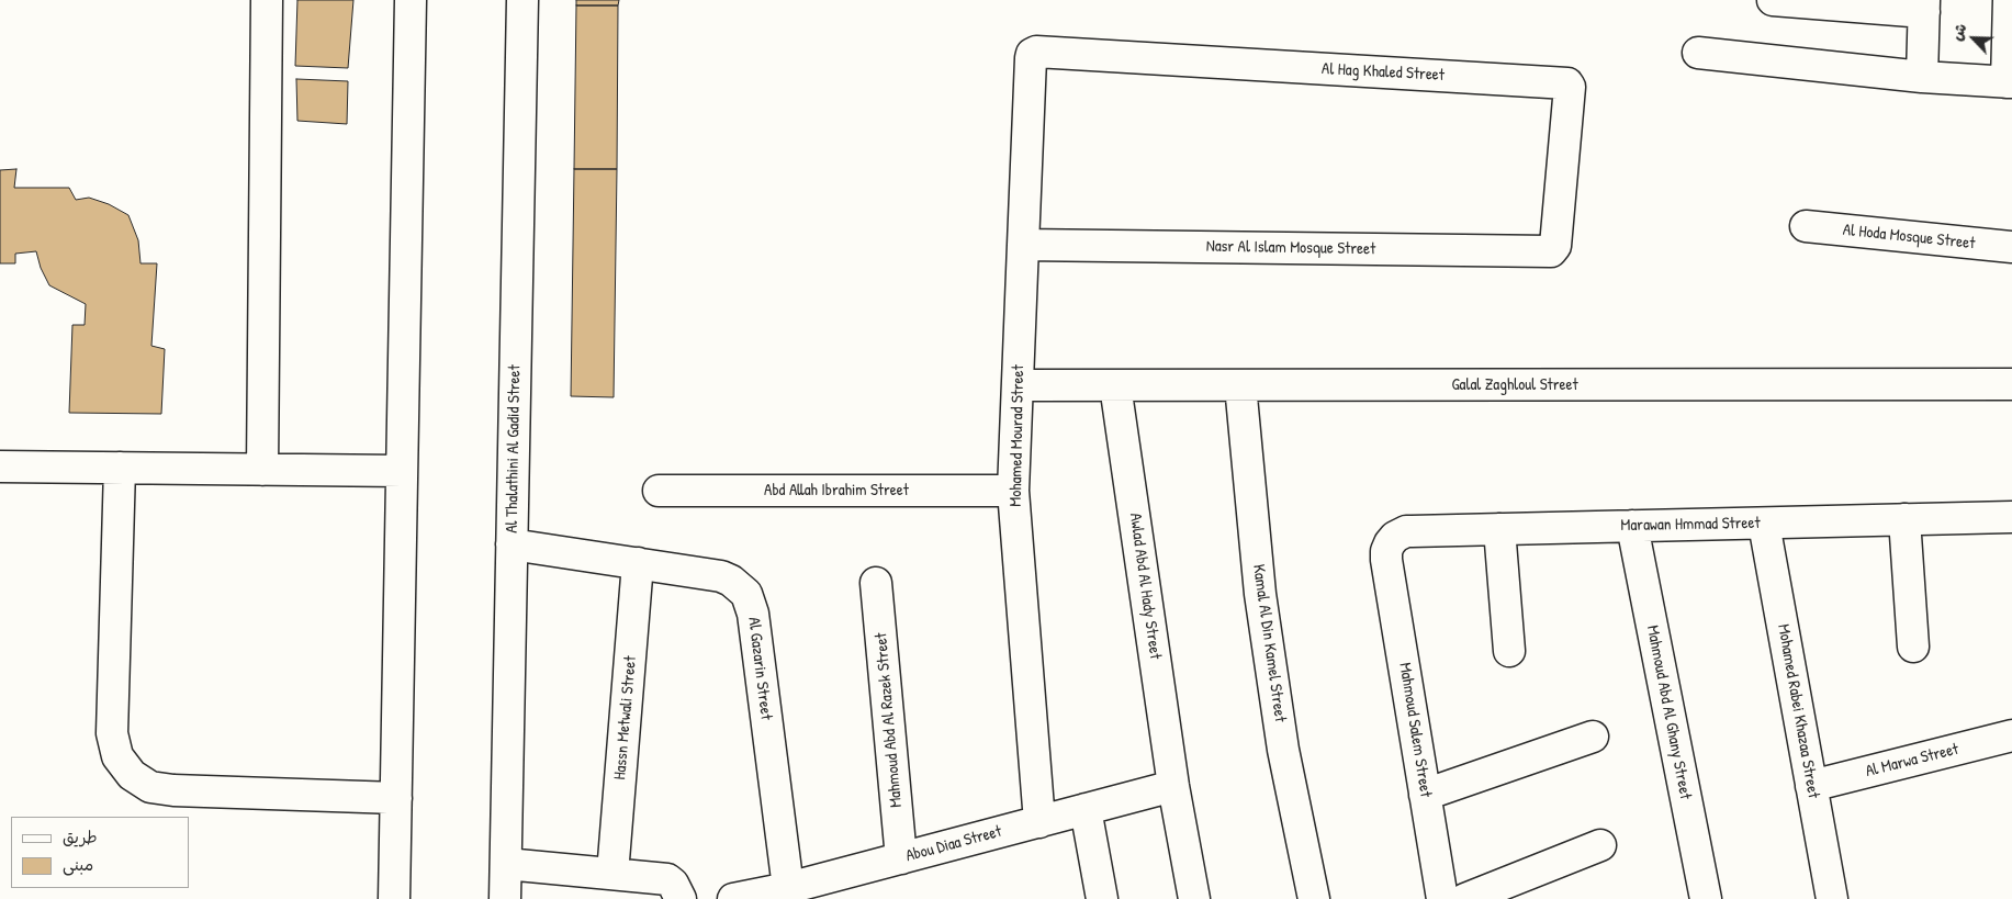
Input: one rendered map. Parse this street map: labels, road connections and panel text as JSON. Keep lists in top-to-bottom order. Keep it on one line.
{"streets":{"street":["Al Hag Khaled Street","Al Hoda Mosque Street","Nasr Al Islam Mosque Street","Galal Zaghloul Street","Mohamed Mourad Street","Al Thalathini Al Gadid Street","Abd Allah Ibrahim Street","Marawan Hmmad Street","Awlad Abd Al Hady Street","Kamal Al Din Kamel Street","Al Gazarin Street","Mohamed Rabei Khazaa Street","Mahmoud Abd Al Ghany Street","Hassn Metwali Street","Mahmoud Abd Al Razek Street","Mahmoud Salem Street","Al Marwa Street","Abou Diaa Street"]},"crossings":[["Al Hag Khaled Street","Nasr Al Islam Mosque Street"],["Al Hag Khaled Street","Mohamed Mourad Street"],["Nasr Al Islam Mosque Street","Mohamed Mourad Street"],["Galal Zaghloul Street","Mohamed Mourad Street"],["Galal Zaghloul Street","Awlad Abd Al Hady Street"],["Galal Zaghloul Street","Kamal Al Din Kamel Street"],["Mohamed Mourad Street","Abd Allah Ibrahim Street"],["Mohamed Mourad Street","Abou Diaa Street"],["Al Thalathini Al Gadid Street","Al Gazarin Street"],["Marawan Hmmad Street","Mohamed Rabei Khazaa Street"],["Marawan Hmmad Street","Mahmoud Abd Al Ghany Street"],["Marawan Hmmad Street","Mahmoud Salem Street"],["Awlad Abd Al Hady Street","Abou Diaa Street"],["Al Gazarin Street","Hassn Metwali Street"],["Al Gazarin Street","Abou Diaa Street"],["Mohamed Rabei Khazaa Street","Al Marwa Street"],["Mahmoud Abd Al Razek Street","Abou Diaa Street"]],"legend":["طريق","مبنى"],"north":"top left"}
